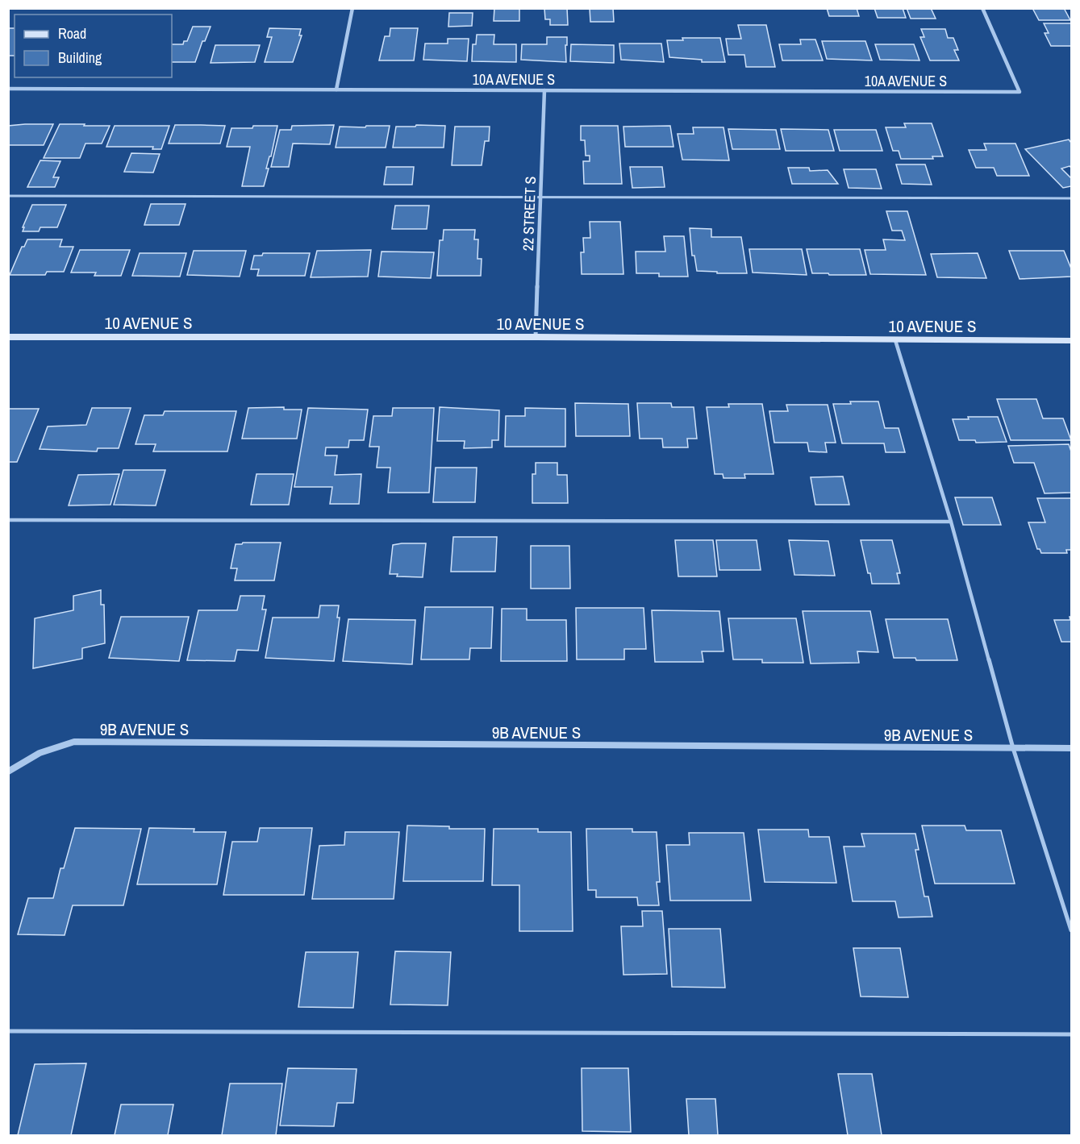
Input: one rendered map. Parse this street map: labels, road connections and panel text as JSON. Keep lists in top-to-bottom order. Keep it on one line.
{"streets":{"street":["10A AVENUE S","22 STREET S","10 AVENUE S","9B AVENUE S"]},"crossings":[["10A AVENUE S","22 STREET S"],["22 STREET S","10 AVENUE S"]],"legend":["Road","Building"]}
